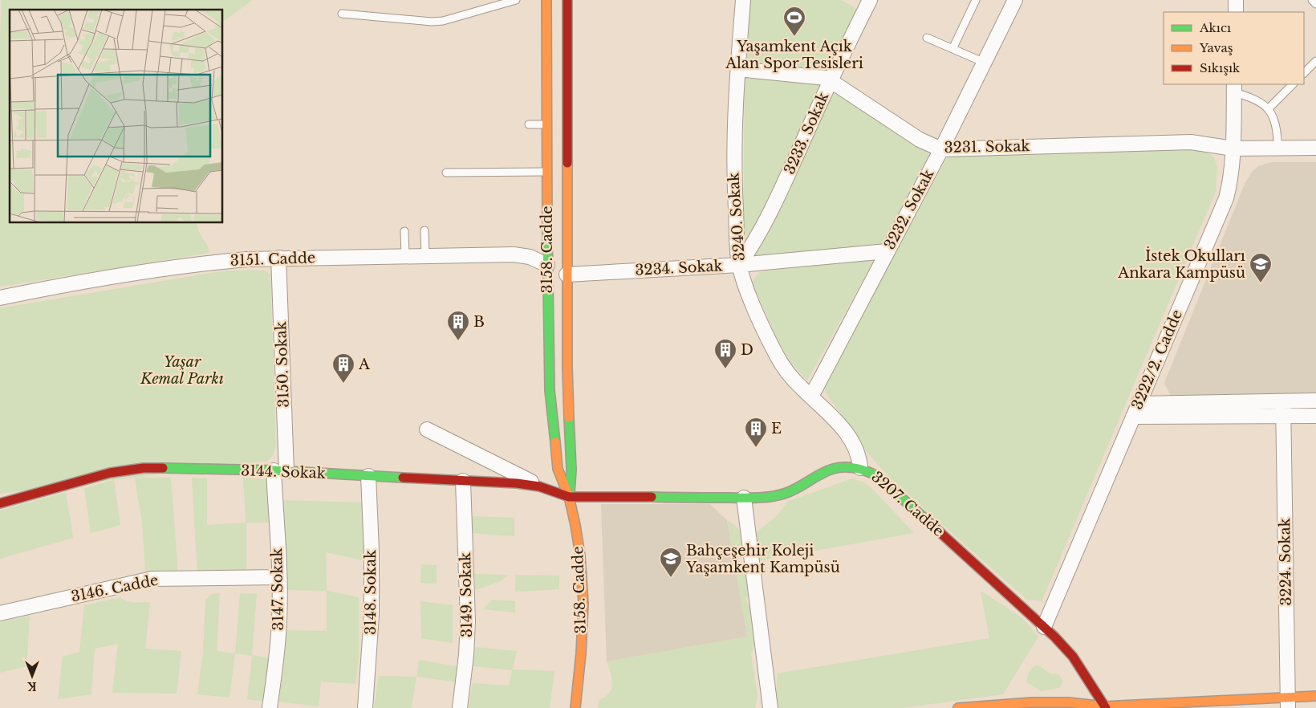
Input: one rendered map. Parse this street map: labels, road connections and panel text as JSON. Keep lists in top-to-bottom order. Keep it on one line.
{"streets":{"street":["3233. Sokak","3231. Sokak","3232. Sokak","3240. Sokak","3158. Cadde","3151. Cadde","3234. Sokak","3222/2. Cadde","3150. Sokak","3144. Sokak","3207. Cadde","3224. Sokak","3146. Cadde","3147. Sokak","3148. Sokak","3149. Sokak"]},"crossings":[["3233. Sokak","3231. Sokak"],["3233. Sokak","3240. Sokak"],["3233. Sokak","3234. Sokak"],["3231. Sokak","3232. Sokak"],["3231. Sokak","3240. Sokak"],["3231. Sokak","3222/2. Cadde"],["3232. Sokak","3240. Sokak"],["3232. Sokak","3234. Sokak"],["3240. Sokak","3234. Sokak"],["3240. Sokak","3207. Cadde"],["3158. Cadde","3151. Cadde"],["3158. Cadde","3234. Sokak"],["3158. Cadde","3144. Sokak"],["3158. Cadde","3207. Cadde"],["3151. Cadde","3234. Sokak"],["3151. Cadde","3150. Sokak"],["3222/2. Cadde","3207. Cadde"],["3150. Sokak","3144. Sokak"],["3150. Sokak","3147. Sokak"],["3144. Sokak","3207. Cadde"],["3144. Sokak","3147. Sokak"],["3144. Sokak","3148. Sokak"],["3144. Sokak","3149. Sokak"],["3146. Cadde","3147. Sokak"]],"parks":["Yaşar Kemal Parkı"],"places":{"sports":["Yaşamkent Açık Alan Spor Tesisleri"],"school or university":["İstek Okulları Ankara Kampüsü","Bahçeşehir Koleji Yaşamkent Kampüsü"],"building":["B","D","A","E"]},"legend":["Akıcı","Yavaş","Sıkışık"],"north":"bottom"}
